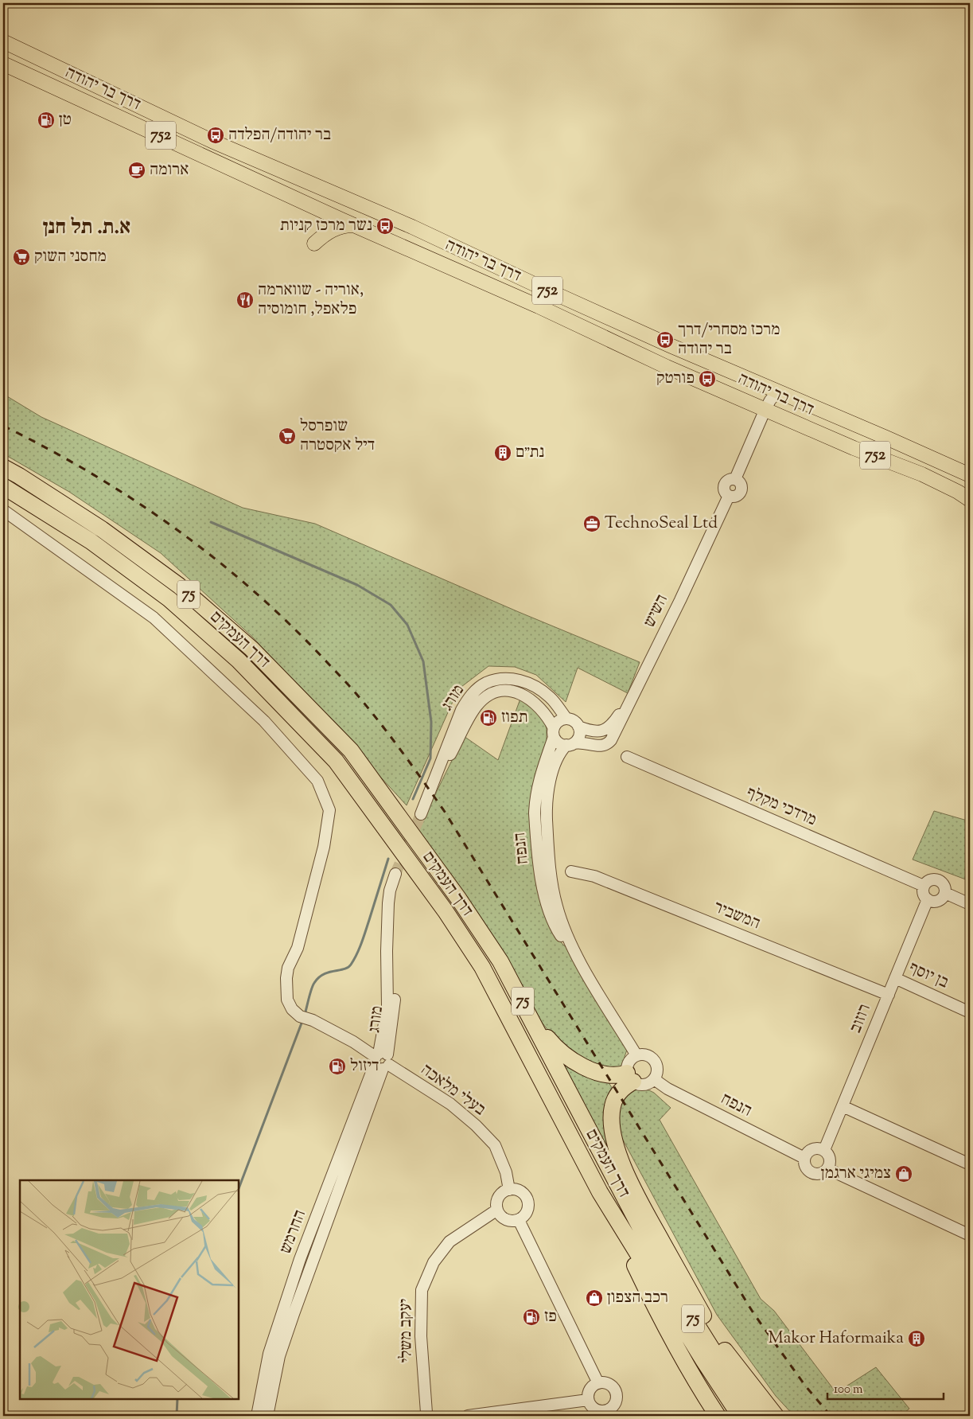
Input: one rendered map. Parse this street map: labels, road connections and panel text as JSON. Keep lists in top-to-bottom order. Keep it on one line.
{"streets":{"highway":["75","דרך העמקים"],"main road":["דרך בר יהודה","752"],"street":["השיש","מורג","מרדכי מקלף","הנפח","המשביר","בן יוסף","רוזוב","בעלי מלאכה","החרמש","יעקב משלי"]},"crossings":[["דרך בר יהודה","השיש"],["השיש","מורג"],["השיש","הנפח"],["מורג","הנפח"],["מורג","בעלי מלאכה"],["מורג","החרמש"],["מרדכי מקלף","רוזוב"],["הנפח","רוזוב"],["המשביר","רוזוב"],["בן יוסף","רוזוב"],["בעלי מלאכה","החרמש"],["בעלי מלאכה","יעקב משלי"]],"districts":["א.ת. תל חנן"],"places":{"fuel station":["טן","תפוז","דיזול","פז"],"bus stop":["בר יהודה/הפלדה","נשר מרכז קניות","מרכז מסחרי/דרך בר יהודה","פורטק"],"cafe":["ארומה"],"supermarket":["מחסני השוק","שופרסל דיל אקסטרה"],"restaurant":["אוריה - שווארמה, פלאפל, חומוסיה"],"building":["נת״ם","Makor Haformaika"],"office":["TechnoSeal Ltd"],"shop":["צמיגי ארגמן","רכב הצפון"]},"scale_bar":"100 m"}
